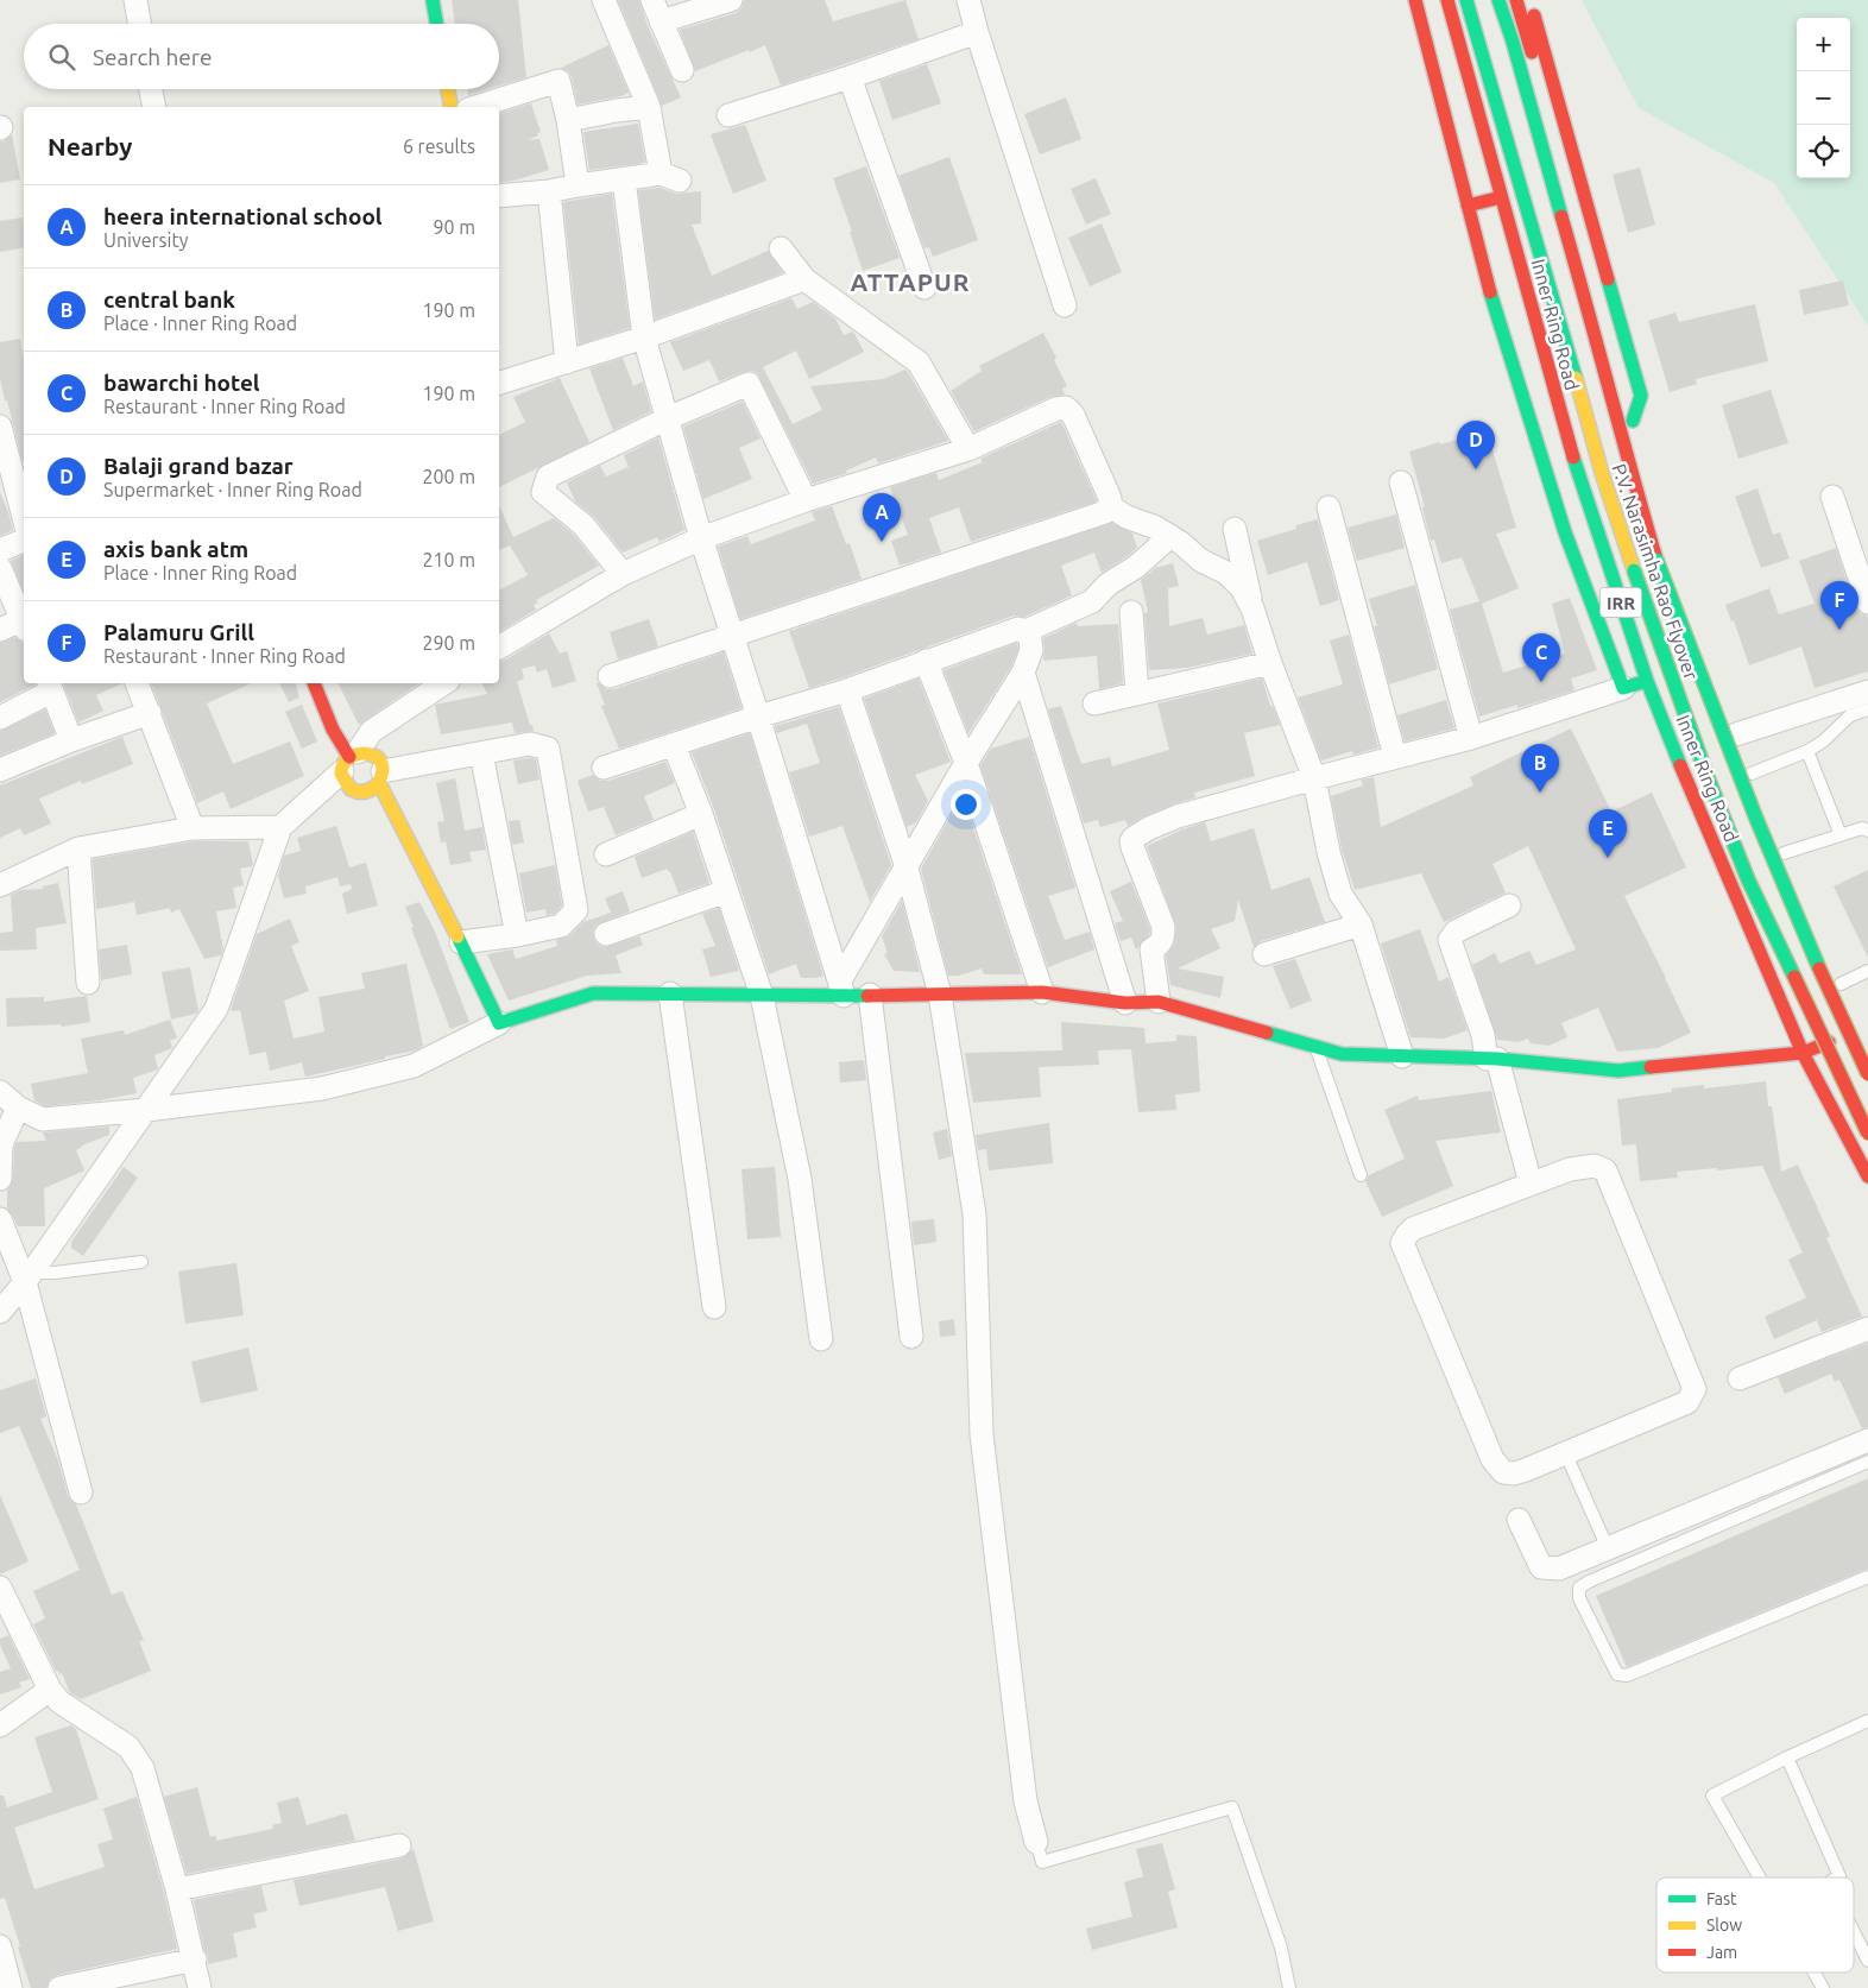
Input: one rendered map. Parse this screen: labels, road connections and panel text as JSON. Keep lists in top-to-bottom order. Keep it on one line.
{"streets":{"main road":["Inner Ring Road","P.V. Narasimha Rao Flyover","IRR"]},"districts":["ATTAPUR"],"legend":["Fast","Slow","Jam"],"page":{"map_buttons":["+","−"],"search":"Search here","heading":["Nearby","6 results"],"list":[{"mark":"A","name":"heera international school","note":"University","value":"90 m"},{"mark":"B","name":"central bank","note":"Place · Inner Ring Road","value":"190 m"},{"mark":"C","name":"bawarchi hotel","note":"Restaurant · Inner Ring Road","value":"190 m"},{"mark":"D","name":"Balaji grand bazar","note":"Supermarket · Inner Ring Road","value":"200 m"},{"mark":"E","name":"axis bank atm","note":"Place · Inner Ring Road","value":"210 m"},{"mark":"F","name":"Palamuru Grill","note":"Restaurant · Inner Ring Road","value":"290 m"}],"pins":["D","A","F","C","B","E"]}}
